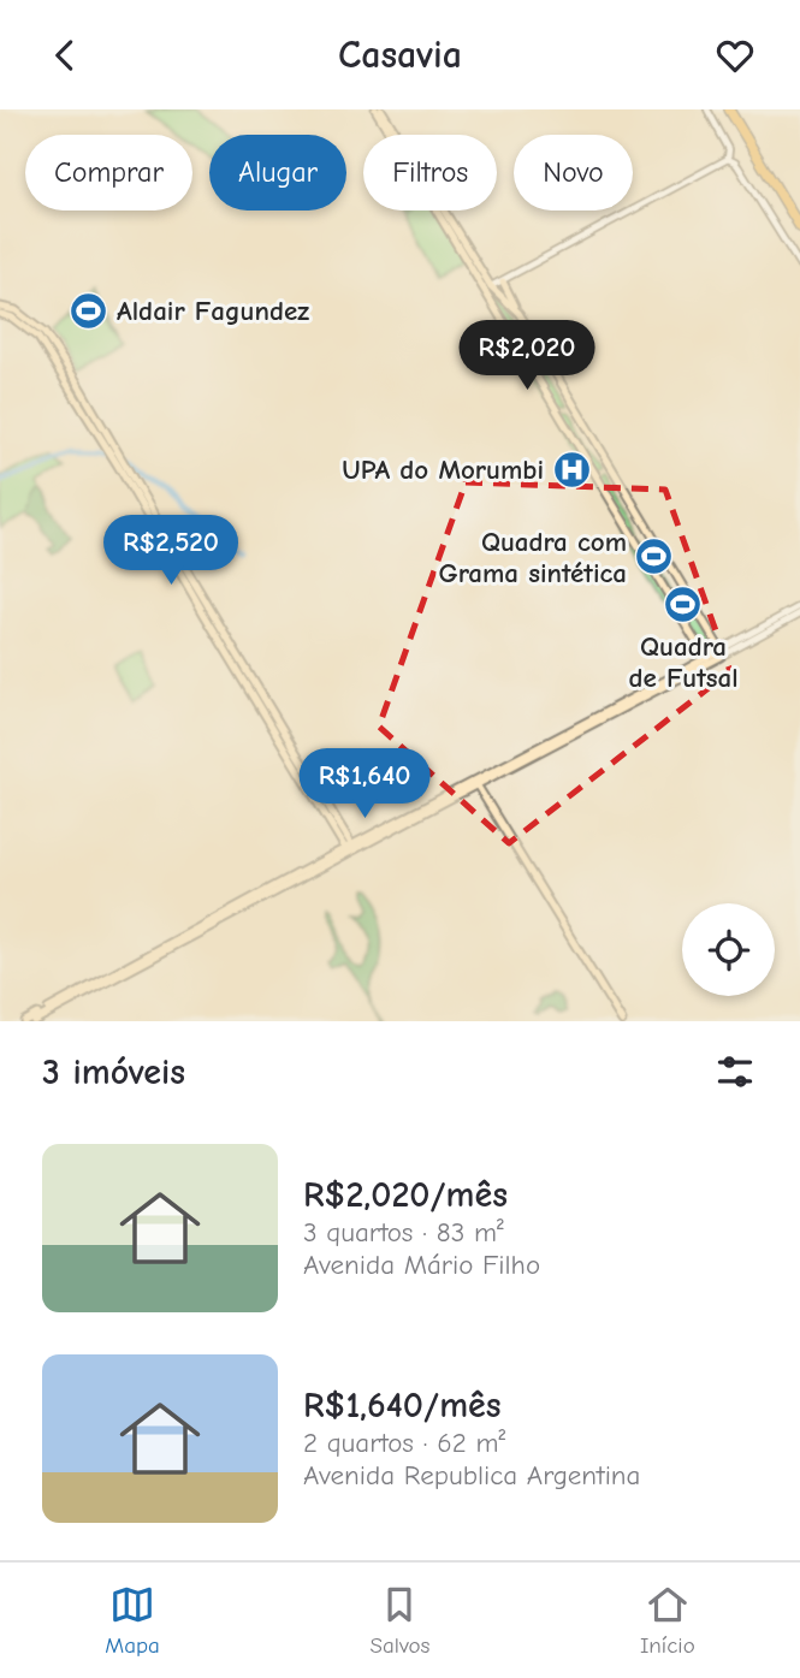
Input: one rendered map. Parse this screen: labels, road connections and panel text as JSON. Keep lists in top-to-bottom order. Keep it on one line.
{"places":{"sports":["Aldair Fagundez","Quadra com Grama sintética","Quadra de Futsal"],"hospital":["UPA do Morumbi"]},"page":{"header":"Casavia","chip":["Comprar","Alugar","Filtros","Novo"],"price":["R$2,020","R$2,520","R$1,640"],"heading":"3 imóveis","list":[{"name":"R$2,020/mês","note":"3 quartos · 83 m² · Avenida Mário Filho"},{"name":"R$1,640/mês","note":"2 quartos · 62 m² · Avenida Republica Argentina"}],"tabs":["Mapa","Salvos","Início"]}}
